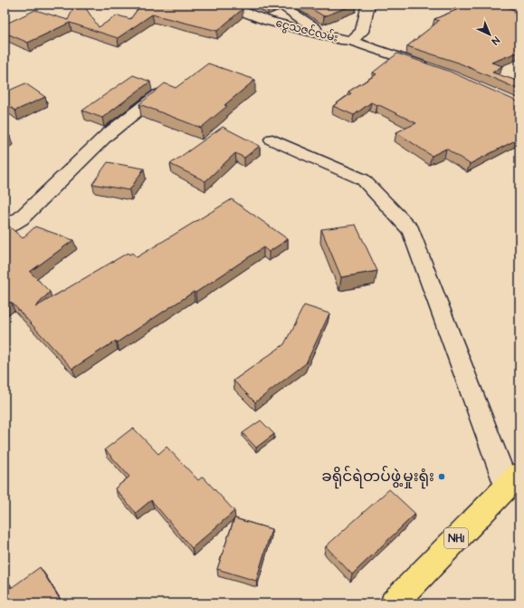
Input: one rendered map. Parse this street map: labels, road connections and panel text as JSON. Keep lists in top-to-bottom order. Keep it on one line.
{"streets":{"highway":["NH1"],"street":["ငွေသဇင်လမ်း"]},"places":["ခရိုင်ရဲတပ်ဖွဲ့မှုးရုံး"],"north":"bottom right"}
